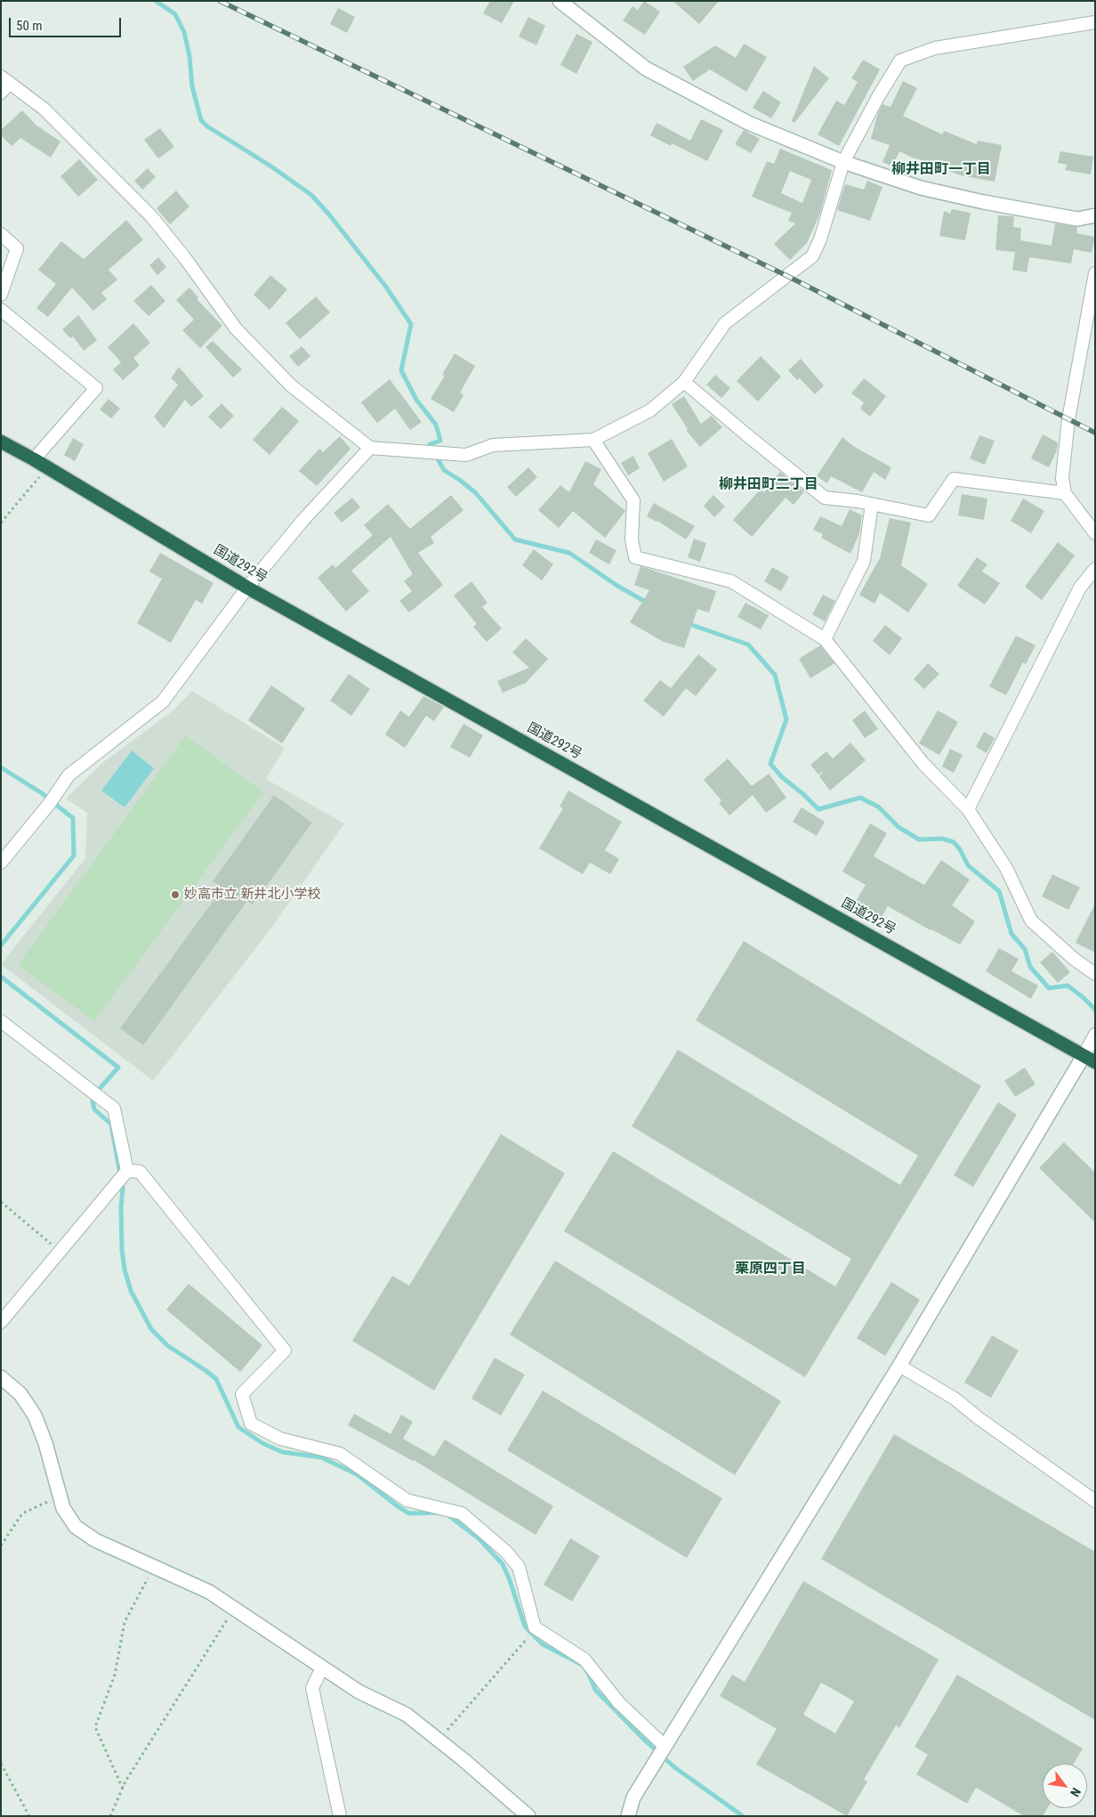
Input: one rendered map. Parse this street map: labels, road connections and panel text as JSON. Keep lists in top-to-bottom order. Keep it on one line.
{"streets":{"highway":["国道292号"]},"districts":["柳井田町一丁目","柳井田町二丁目","栗原四丁目"],"places":["妙高市立 新井北小学校"],"scale_bar":"50 m","north":"bottom right"}
